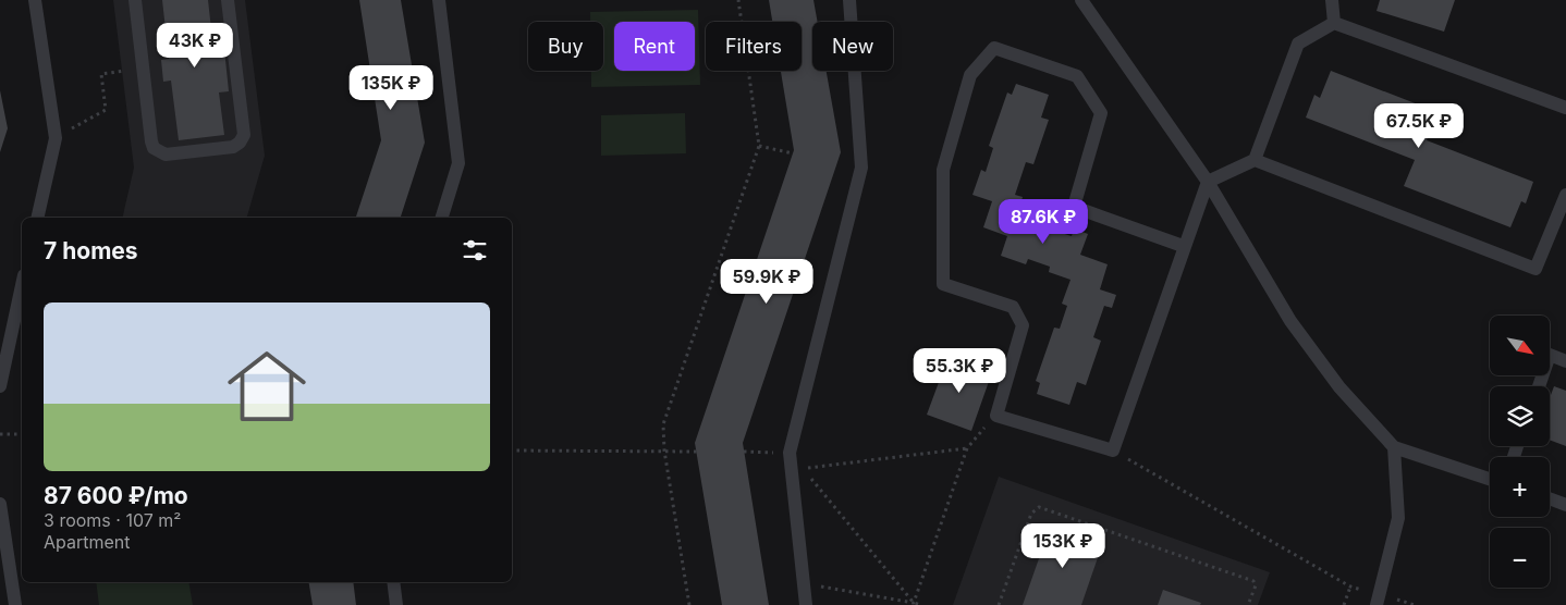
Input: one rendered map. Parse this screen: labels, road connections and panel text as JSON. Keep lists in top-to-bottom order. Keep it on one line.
{"north":"bottom right","page":{"chip":["Buy","Rent","Filters","New"],"price":["43K ₽","135K ₽","67.5K ₽","87.6K ₽","59.9K ₽","55.3K ₽","153K ₽"],"heading":"7 homes","list":[{"name":"87 600 ₽/mo","note":"3 rooms · 107 m² · Apartment"}],"map_buttons":["+","−"]}}
